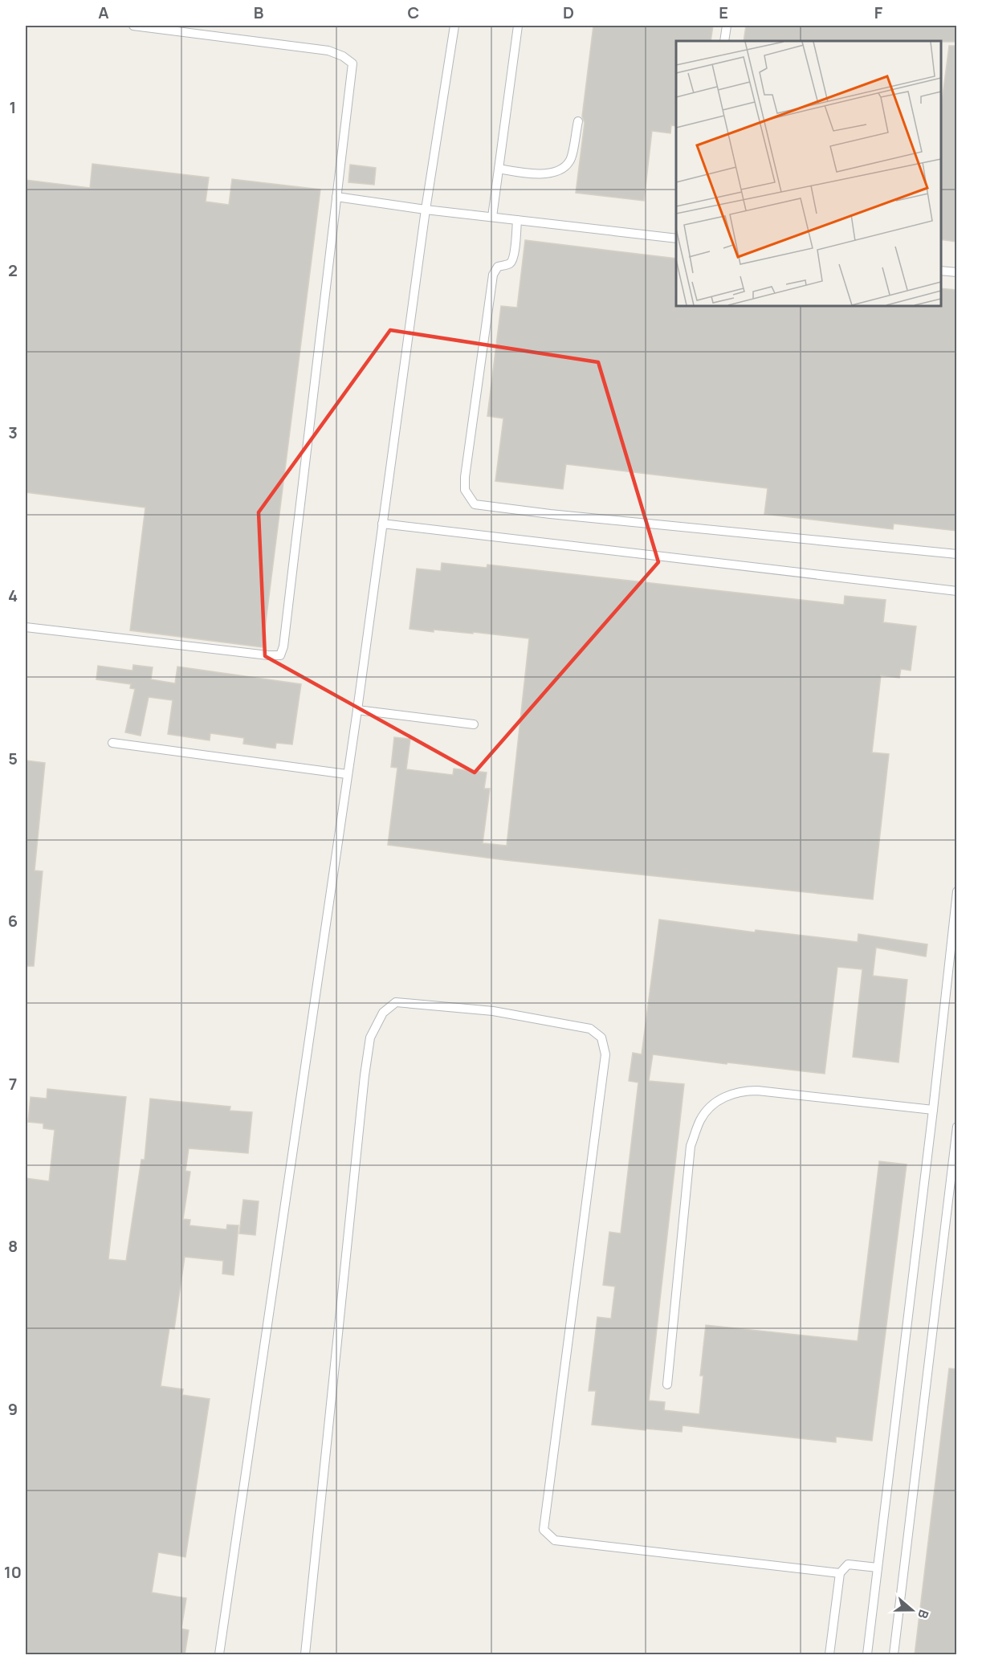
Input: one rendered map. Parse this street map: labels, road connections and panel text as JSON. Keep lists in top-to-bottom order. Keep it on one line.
{"north":"right","grid":{"columns":["A","B","C","D","E","F"],"rows":["1","2","3","4","5","6","7","8","9","10"]}}
